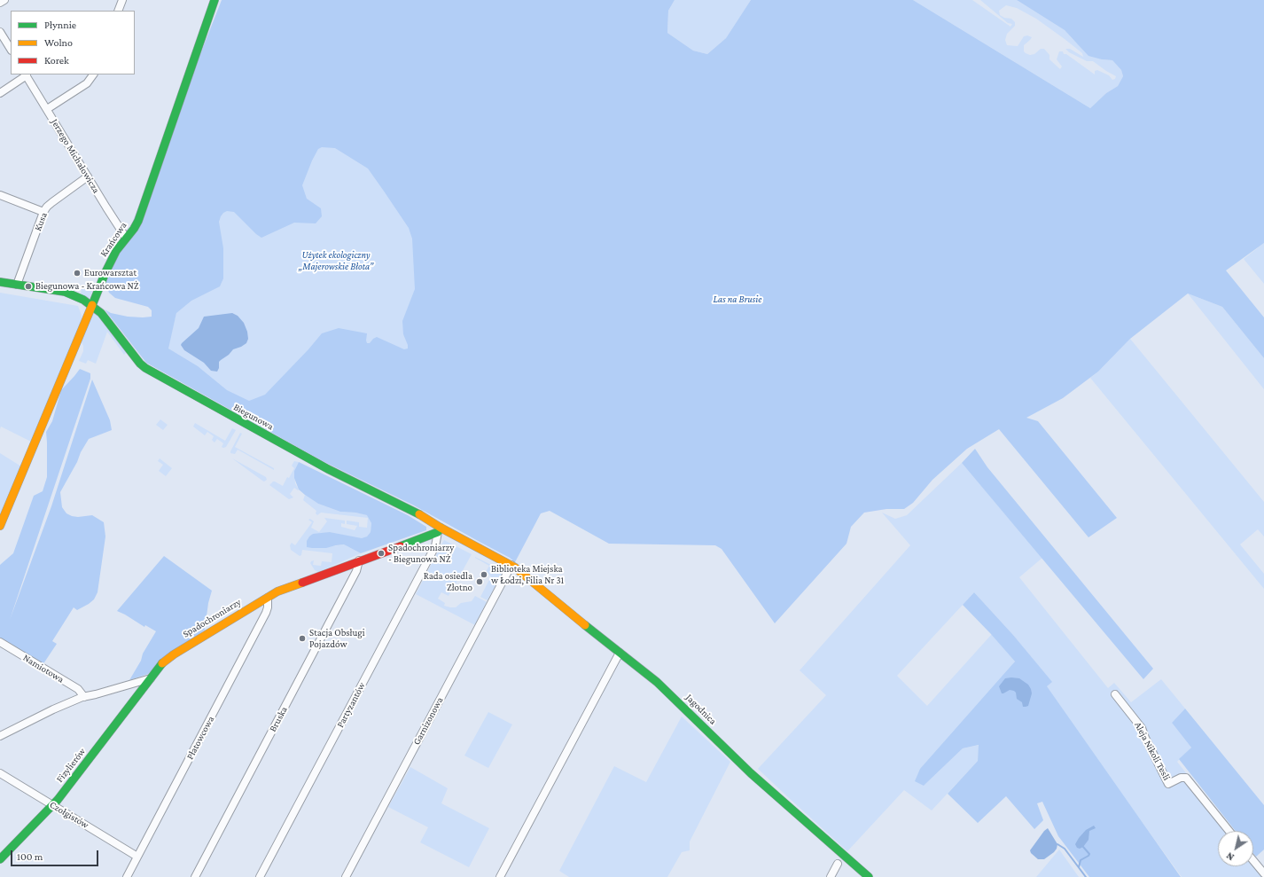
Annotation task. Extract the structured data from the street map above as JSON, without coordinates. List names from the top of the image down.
{
  "streets": {
    "street": [
      "Jerzego Michałowicza",
      "Kusa",
      "Krańcowa",
      "Biegunowa",
      "Spadochroniarzy",
      "Namiotowa",
      "Partyzantów",
      "Jagodnica",
      "Bruska",
      "Garnizonowa",
      "Płatowcowa",
      "Aleja Nikoli Tesli",
      "Fizylierów",
      "Czołgistów"
    ]
  },
  "crossings": [
    ["Jerzego Michałowicza", "Kusa"],
    ["Jerzego Michałowicza", "Krańcowa"],
    ["Kusa", "Biegunowa"],
    ["Krańcowa", "Biegunowa"],
    ["Biegunowa", "Spadochroniarzy"],
    ["Biegunowa", "Partyzantów"],
    ["Biegunowa", "Jagodnica"],
    ["Biegunowa", "Garnizonowa"],
    ["Spadochroniarzy", "Partyzantów"],
    ["Spadochroniarzy", "Bruska"],
    ["Spadochroniarzy", "Płatowcowa"],
    ["Spadochroniarzy", "Fizylierów"],
    ["Jagodnica", "Garnizonowa"],
    ["Płatowcowa", "Czołgistów"],
    ["Fizylierów", "Czołgistów"]
  ],
  "parks": ["Użytek ekologiczny „Majerowskie Błota”", "Las na Brusie"],
  "places": [
    "Eurowarsztat",
    "Biegunowa - Krańcowa NŻ",
    "Spadochroniarzy - Biegunowa NŻ",
    "Biblioteka Miejska w Łodzi, Filia Nr 31",
    "Rada osiedla Złotno",
    "Stacja Obsługi Pojazdów"
  ],
  "legend": ["Płynnie", "Wolno", "Korek"],
  "scale_bar": "100 m",
  "north": "bottom left"
}
